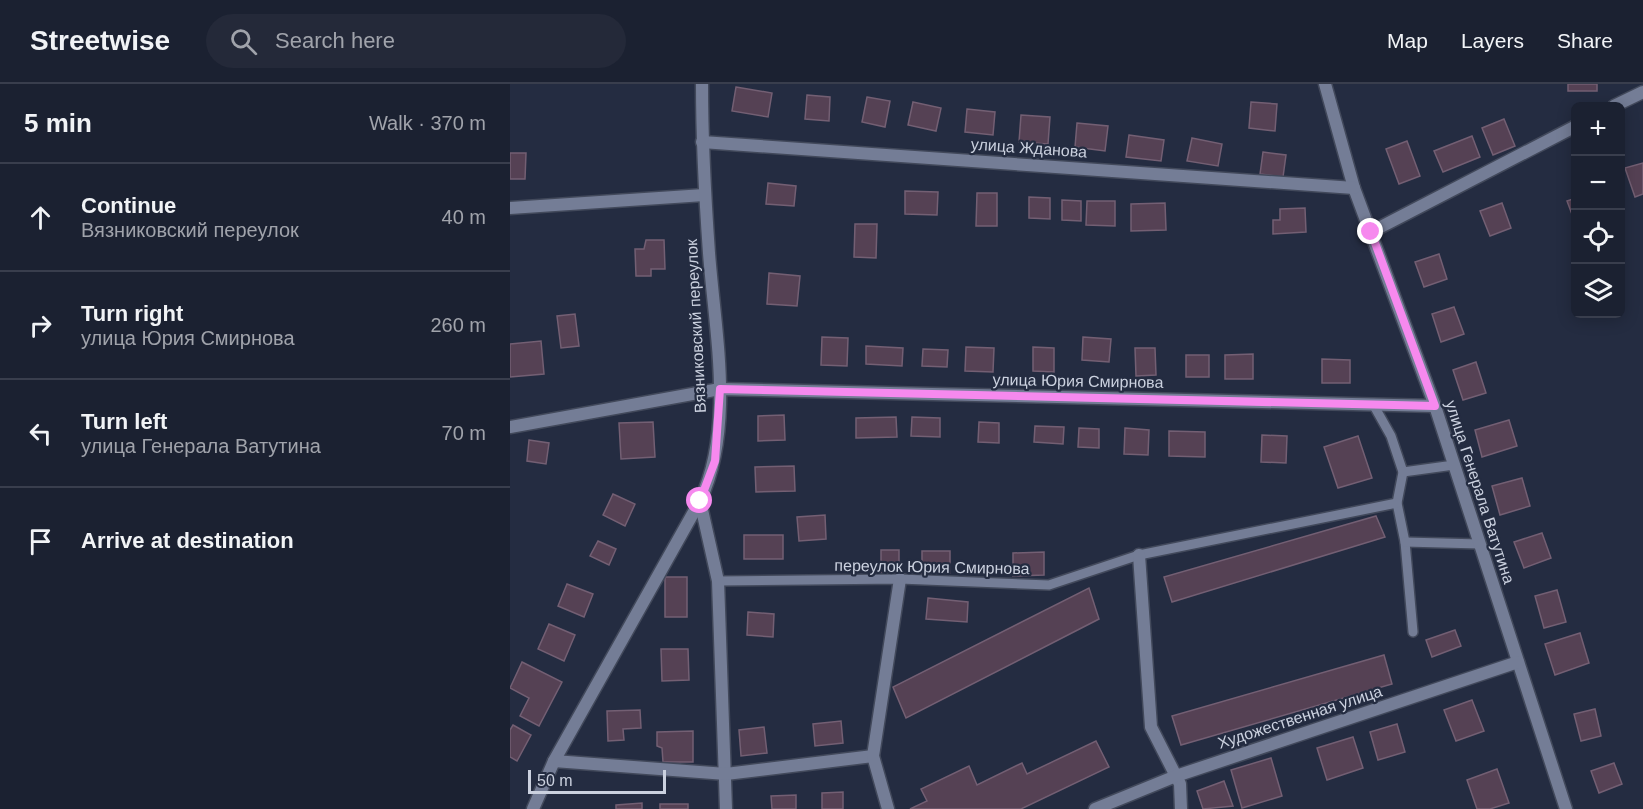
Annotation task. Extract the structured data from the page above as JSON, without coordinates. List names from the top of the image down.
{
  "streets": {
    "street": [
      "улица Жданова",
      "Вязниковский переулок",
      "улица Юрия Смирнова",
      "улица Генерала Ватутина",
      "Художественная улица"
    ],
    "lane": ["переулок Юрия Смирнова"]
  },
  "crossings": [
    ["улица Жданова", "Вязниковский переулок"],
    ["улица Жданова", "улица Генерала Ватутина"],
    ["Вязниковский переулок", "улица Юрия Смирнова"],
    ["улица Юрия Смирнова", "улица Генерала Ватутина"],
    ["улица Генерала Ватутина", "Художественная улица"]
  ],
  "scale_bar": "50 m",
  "page": {
    "header": "Streetwise",
    "search": "Search here",
    "nav": ["Map", "Layers", "Share"],
    "heading": ["5 min", "Walk · 370 m"],
    "map_buttons": ["+", "−"],
    "list": [
      ["Continue", "Вязниковский переулок", "40 m"],
      ["Turn right", "улица Юрия Смирнова", "260 m"],
      ["Turn left", "улица Генерала Ватутина", "70 m"],
      "Arrive at destination"
    ],
    "scale": "50 m"
  }
}
